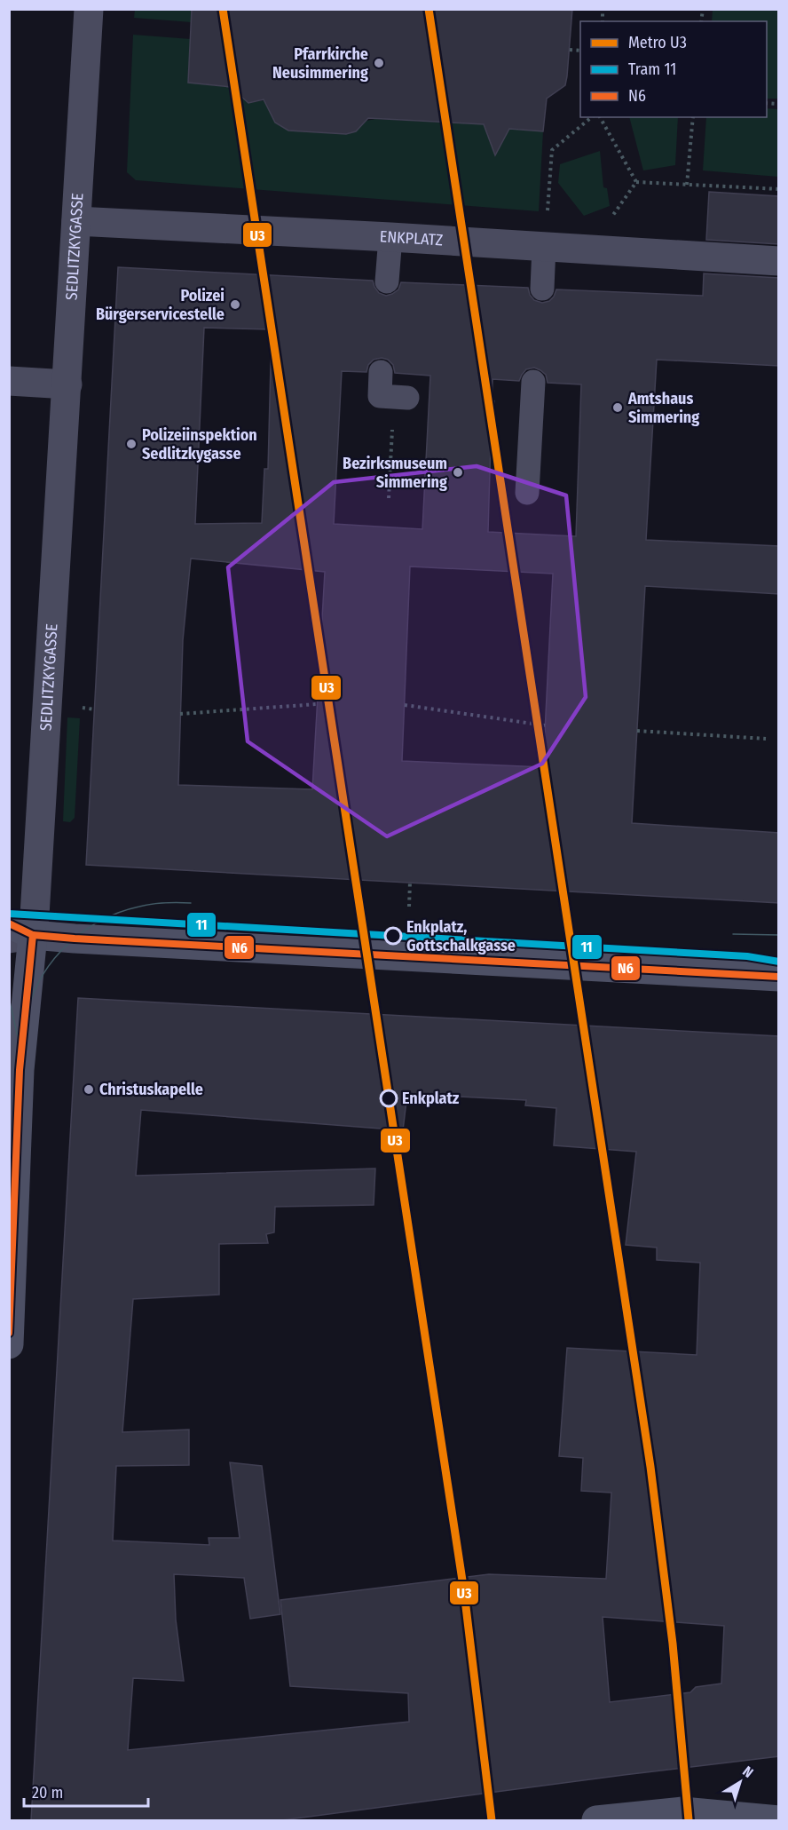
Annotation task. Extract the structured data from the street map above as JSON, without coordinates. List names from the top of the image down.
{
  "streets": {
    "main road": ["SEDLITZKYGASSE"],
    "street": ["ENKPLATZ"]
  },
  "crossings": [
    ["ENKPLATZ", "SEDLITZKYGASSE"]
  ],
  "places": [
    "Pfarrkirche Neusimmering",
    "Polizei Bürgerservicestelle",
    "Amtshaus Simmering",
    "Polizeiinspektion Sedlitzkygasse",
    "Bezirksmuseum Simmering",
    "Enkplatz, Gottschalkgasse",
    "Christuskapelle",
    "Enkplatz"
  ],
  "lines": ["metro line U3", "tram line 11", "transit line N6"],
  "legend": ["Metro U3", "Tram 11", "N6"],
  "scale_bar": "20 m",
  "north": "top right"
}
